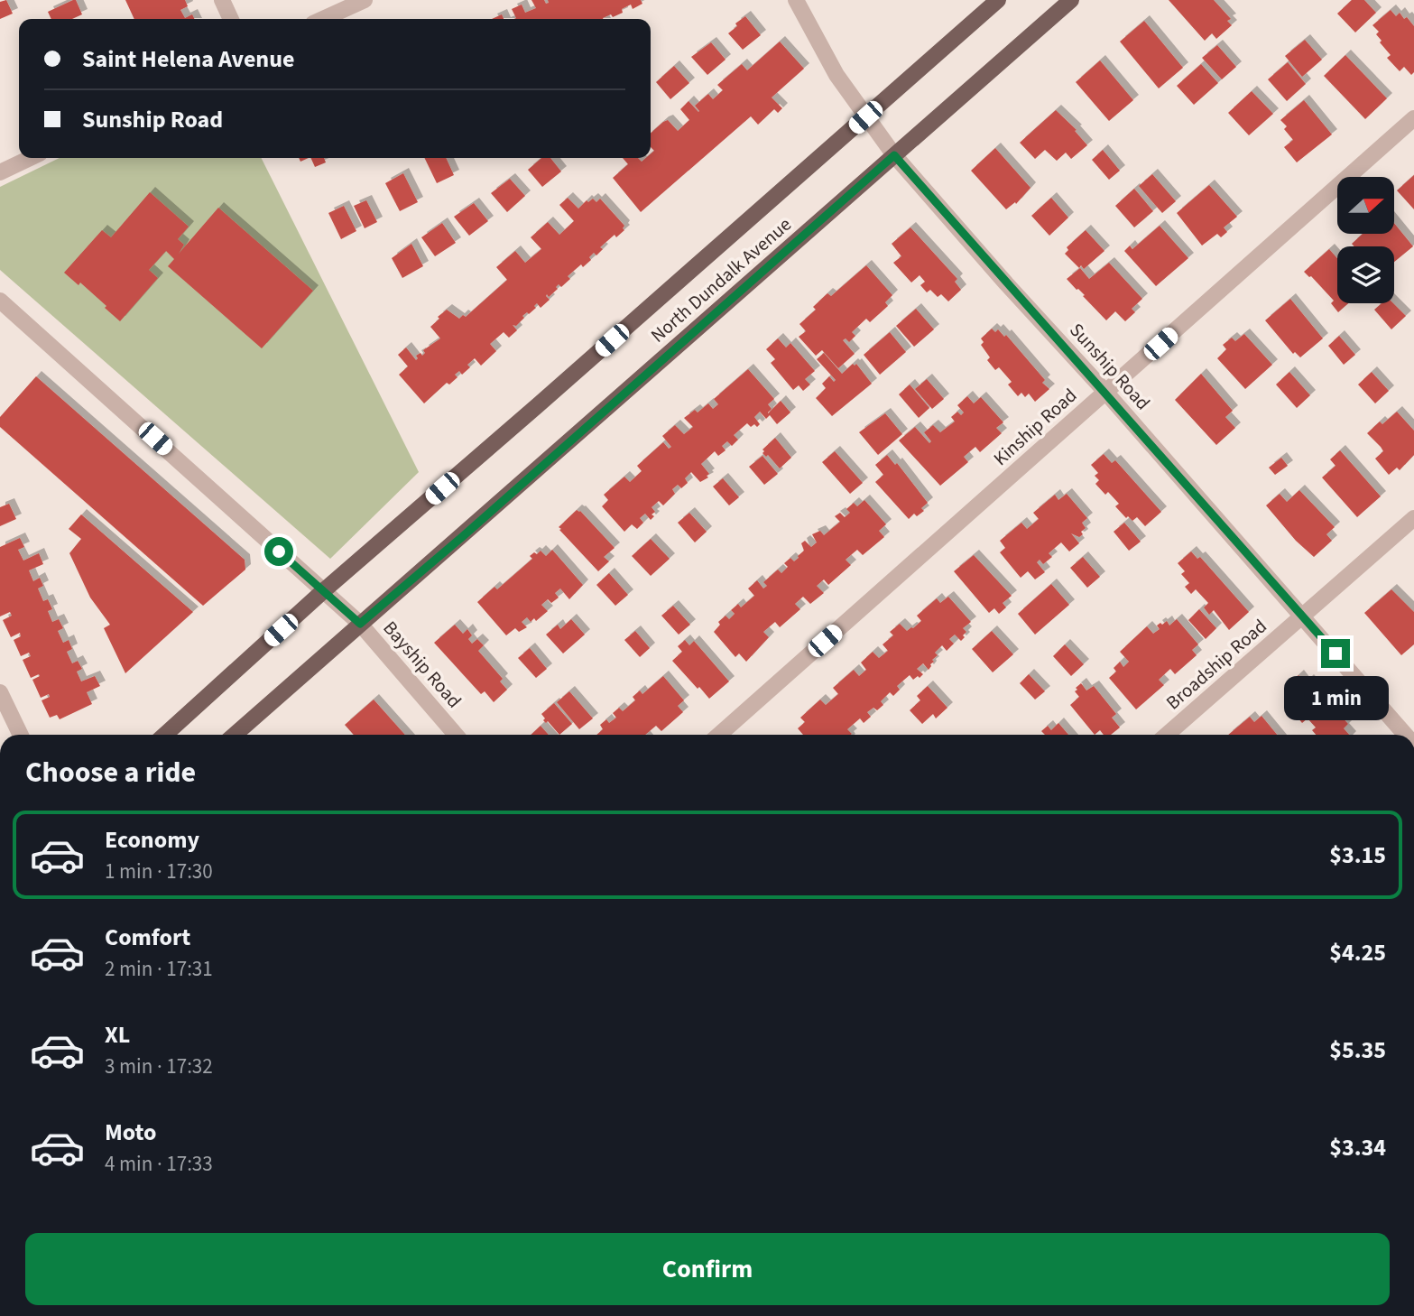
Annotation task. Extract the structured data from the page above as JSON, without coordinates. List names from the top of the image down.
{
  "streets": {
    "main road": ["North Dundalk Avenue"],
    "street": [
      "Sunship Road",
      "Kinship Road",
      "Bayship Road",
      "Broadship Road"
    ]
  },
  "crossings": [
    ["North Dundalk Avenue", "Sunship Road"],
    ["North Dundalk Avenue", "Bayship Road"],
    ["Sunship Road", "Kinship Road"],
    ["Sunship Road", "Broadship Road"]
  ],
  "north": "right",
  "page": {
    "banner": ["Saint Helena Avenue", "Sunship Road"],
    "bubble": "1 min",
    "heading": "Choose a ride",
    "list": [
      {
        "name": "Economy",
        "note": "1 min · 17:30",
        "value": "$3.15"
      },
      {
        "name": "Comfort",
        "note": "2 min · 17:31",
        "value": "$4.25"
      },
      {
        "name": "XL",
        "note": "3 min · 17:32",
        "value": "$5.35"
      },
      {
        "name": "Moto",
        "note": "4 min · 17:33",
        "value": "$3.34"
      }
    ],
    "buttons": "Confirm"
  }
}
